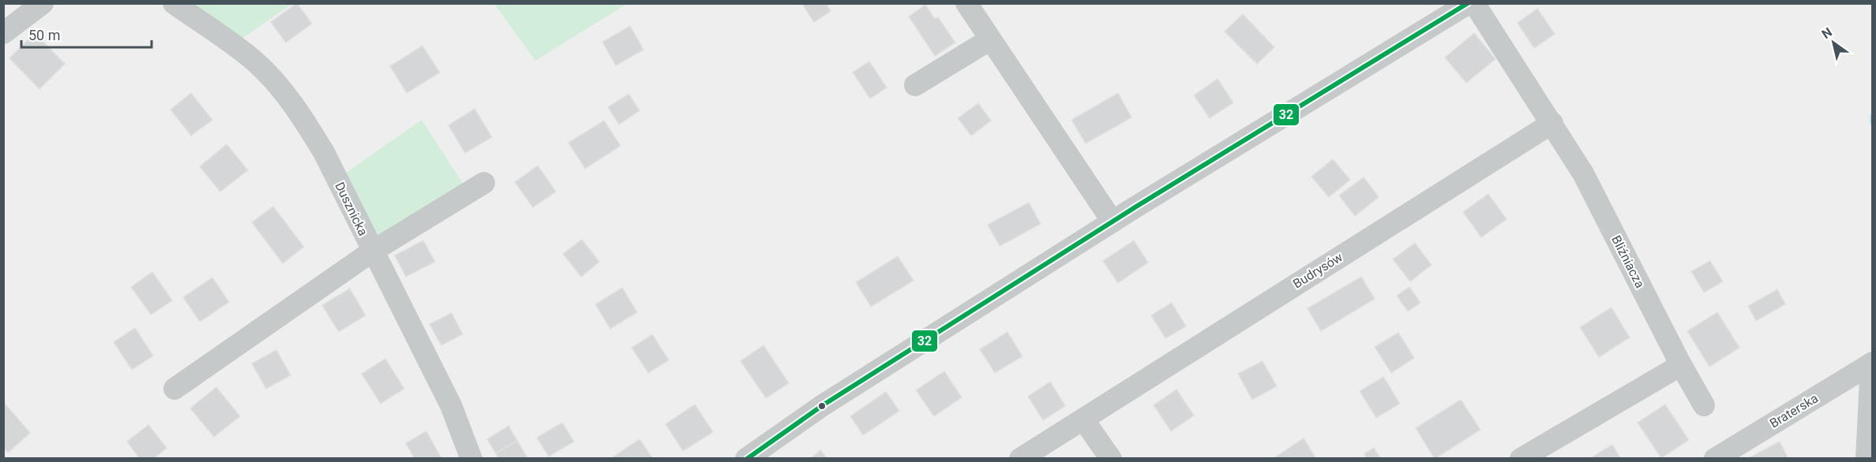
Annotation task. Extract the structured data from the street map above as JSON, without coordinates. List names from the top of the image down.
{
  "streets": {
    "street": [
      "Dusznicka",
      "Bliźniacza",
      "Budrysów",
      "Braterska"
    ]
  },
  "crossings": [
    ["Bliźniacza", "Budrysów"]
  ],
  "lines": ["transit line 32"],
  "scale_bar": "50 m",
  "north": "top left"
}
